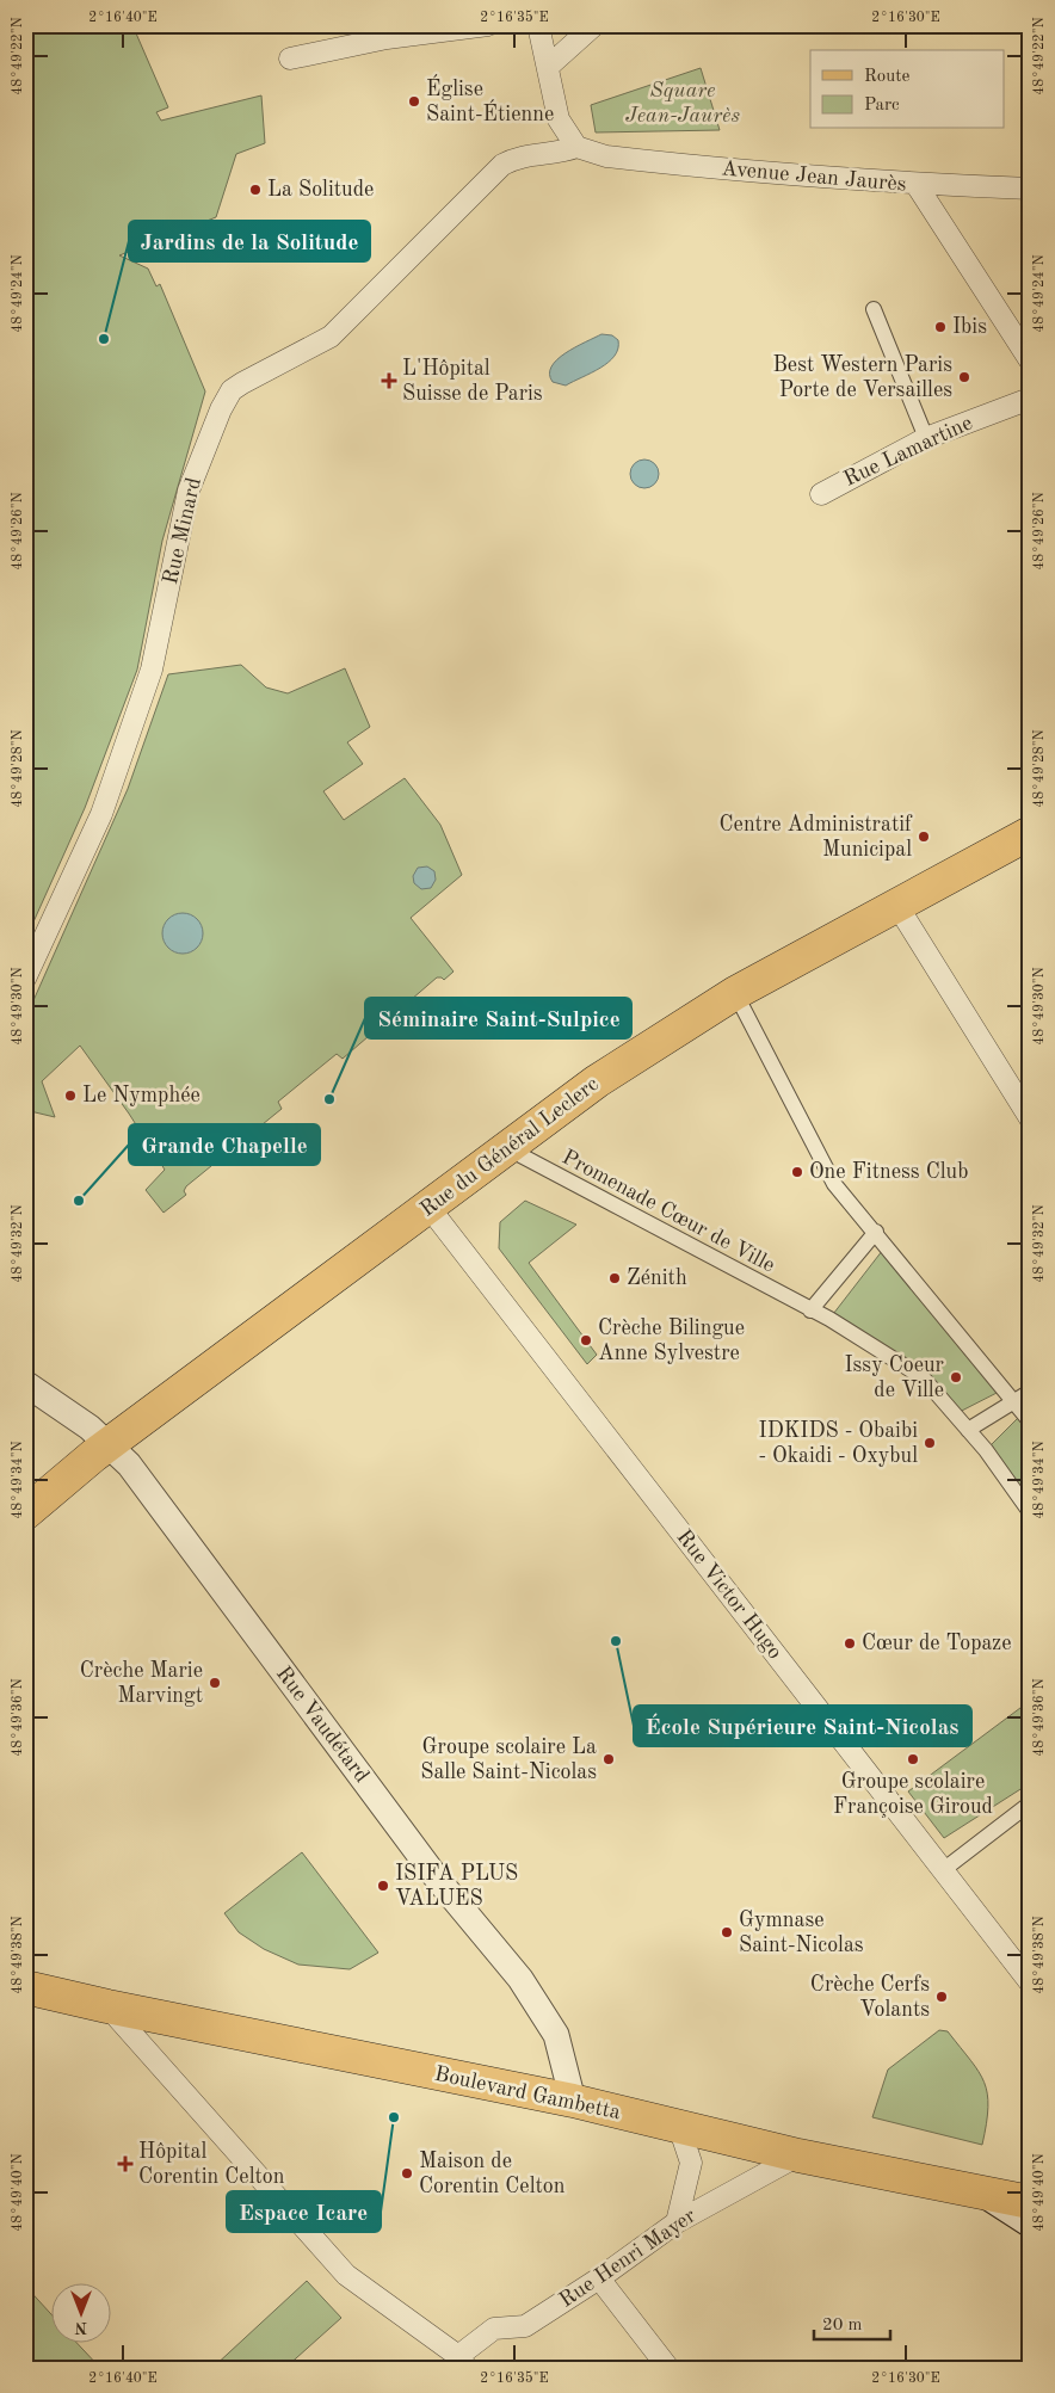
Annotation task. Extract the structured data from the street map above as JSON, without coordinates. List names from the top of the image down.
{
  "streets": {
    "main road": ["Rue du Général Leclerc", "Boulevard Gambetta"],
    "street": [
      "Avenue Jean Jaurès",
      "Rue Lamartine",
      "Rue Minard",
      "Promenade Cœur de Ville",
      "Rue Victor Hugo",
      "Rue Vaudétard",
      "Rue Henri Mayer"
    ]
  },
  "crossings": [
    ["Avenue Jean Jaurès", "Rue Minard"],
    ["Rue du Général Leclerc", "Promenade Cœur de Ville"],
    ["Rue du Général Leclerc", "Rue Victor Hugo"],
    ["Rue du Général Leclerc", "Rue Vaudétard"],
    ["Rue Vaudétard", "Boulevard Gambetta"],
    ["Boulevard Gambetta", "Rue Henri Mayer"]
  ],
  "parks": ["Square Jean-Jaurès"],
  "places": {
    "other": [
      "Église Saint-Étienne",
      "La Solitude",
      "Ibis",
      "Jardins de la Solitude",
      "Best Western Paris Porte de Versailles",
      "Centre Administratif Municipal",
      "Le Nymphée",
      "Séminaire Saint-Sulpice",
      "One Fitness Club",
      "Grande Chapelle",
      "Zénith",
      "Crèche Bilingue Anne Sylvestre",
      "Issy Coeur de Ville",
      "IDKIDS - Obaibi - Okaidi - Oxybul",
      "École Supérieure Saint-Nicolas",
      "Cœur de Topaze",
      "Crèche Marie Marvingt",
      "Groupe scolaire La Salle Saint-Nicolas",
      "Groupe scolaire Françoise Giroud",
      "ISIFA PLUS VALUES",
      "Gymnase Saint-Nicolas",
      "Crèche Cerfs Volants",
      "Espace Icare",
      "Maison de Corentin Celton"
    ],
    "health": ["L'Hôpital Suisse de Paris", "Hôpital Corentin Celton"]
  },
  "legend": ["Route", "Parc"],
  "scale_bar": "20 m",
  "north": "bottom",
  "coordinates": [
    "2°16'40\"E",
    "2°16'35\"E",
    "2°16'30\"E",
    "48°49'22\"N",
    "48°49'24\"N",
    "48°49'26\"N",
    "48°49'28\"N",
    "48°49'30\"N",
    "48°49'32\"N",
    "48°49'34\"N",
    "48°49'36\"N",
    "48°49'38\"N",
    "48°49'40\"N"
  ]
}
